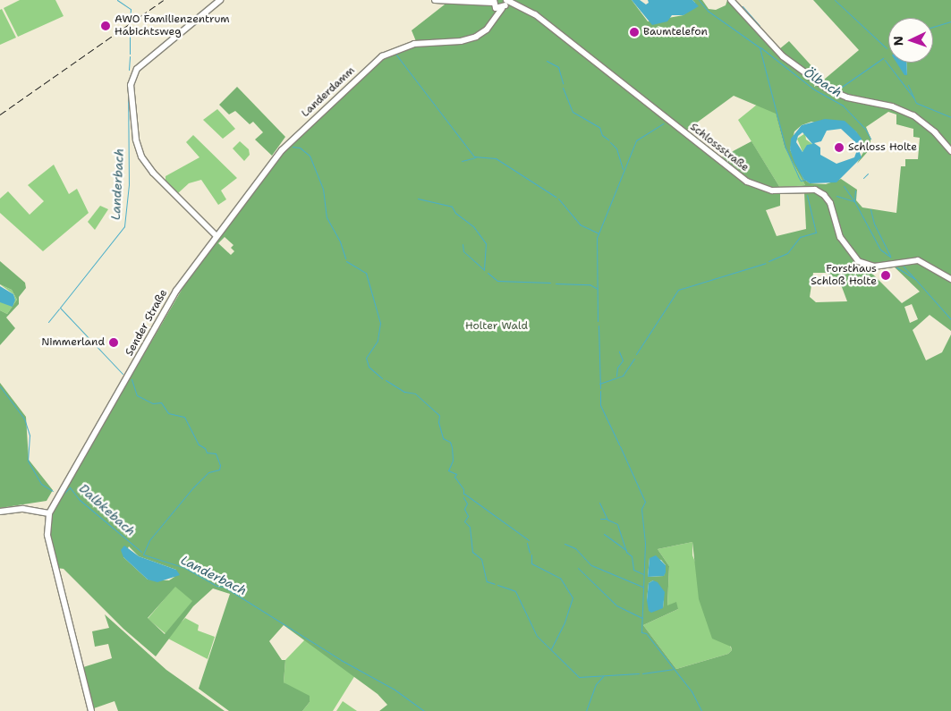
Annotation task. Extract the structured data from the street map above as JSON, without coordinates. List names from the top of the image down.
{
  "streets": {
    "main road": ["Landerdamm", "Schlossstraße", "Sender Straße"]
  },
  "crossings": [
    ["Landerdamm", "Schlossstraße"],
    ["Landerdamm", "Sender Straße"]
  ],
  "water": ["Ölbach", "Landerbach", "Dalbkebach"],
  "parks": ["Holter Wald"],
  "places": [
    "AWO Familienzentrum Habichtsweg",
    "Baumtelefon",
    "Schloss Holte",
    "Forsthaus Schloß Holte",
    "Nimmerland"
  ],
  "north": "left"
}
